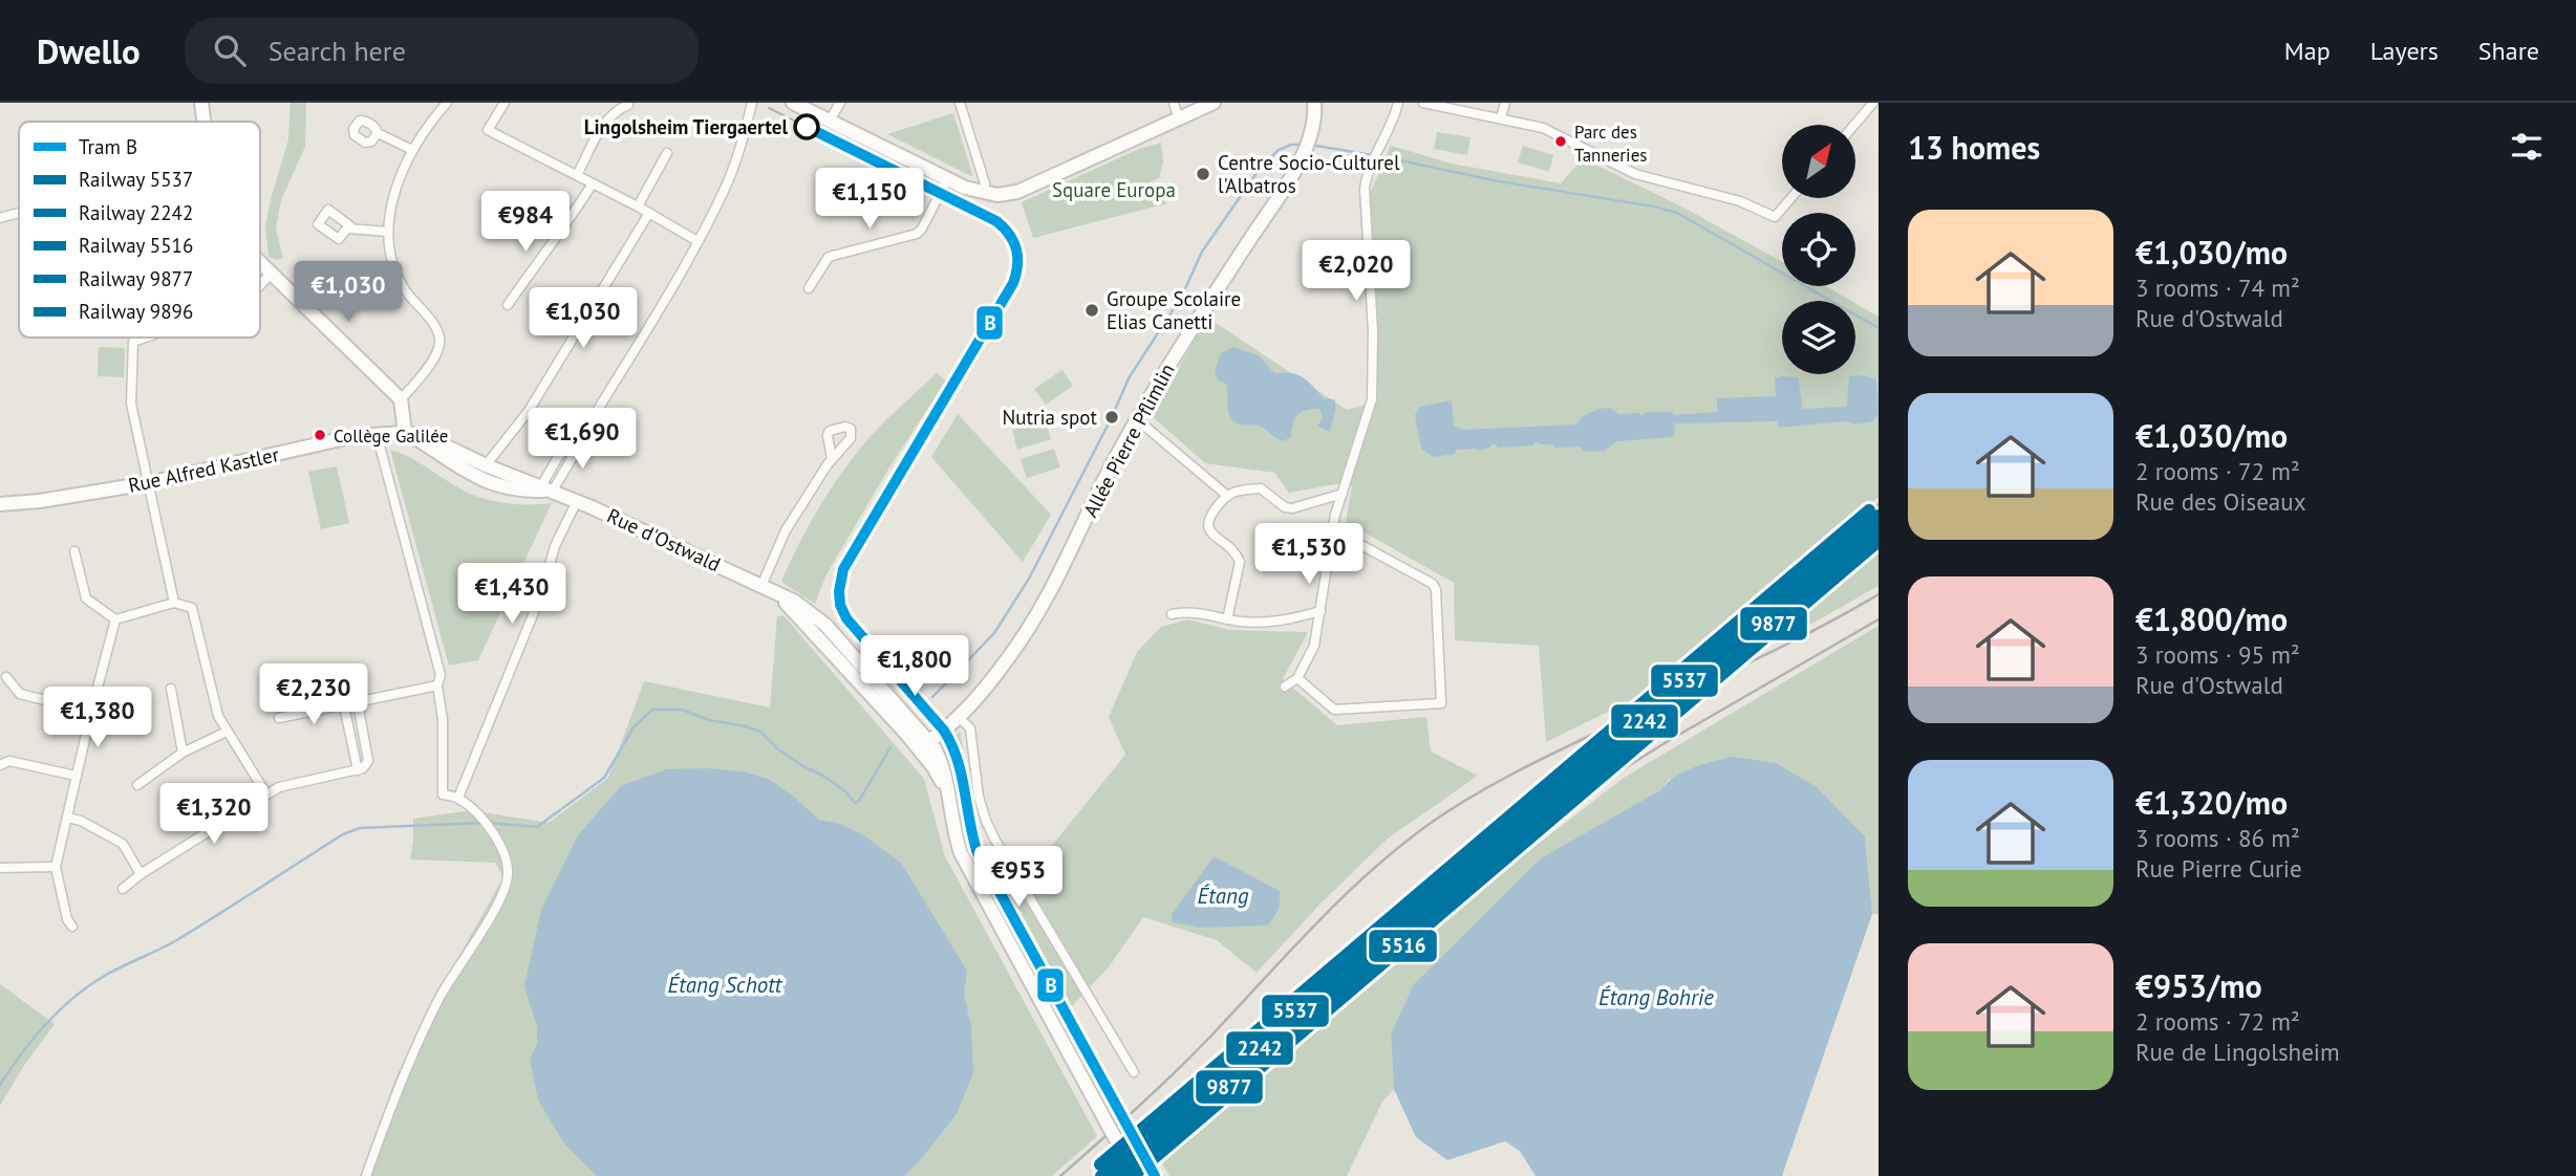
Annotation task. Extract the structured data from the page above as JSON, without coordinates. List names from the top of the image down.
{
  "streets": {
    "main road": ["Allée Pierre Pflimlin", "Rue Alfred Kastler", "Rue d'Ostwald"]
  },
  "crossings": [
    ["Allée Pierre Pflimlin", "Rue d'Ostwald"],
    ["Rue Alfred Kastler", "Rue d'Ostwald"]
  ],
  "water": ["Étang", "Étang Schott", "Étang Bohrie"],
  "parks": ["Square Europa"],
  "places": [
    "Lingolsheim Tiergaertel",
    "Parc des Tanneries",
    "Centre Socio-Culturel l'Albatros",
    "Groupe Scolaire Elias Canetti",
    "Nutria spot",
    "Collège Galilée"
  ],
  "lines": [
    "tram line B",
    "rail line 9896",
    "rail line 5537",
    "rail line 2242",
    "rail line 9877",
    "rail line 5516"
  ],
  "legend": [
    "Tram B",
    "Railway 5537",
    "Railway 2242",
    "Railway 5516",
    "Railway 9877",
    "Railway 9896"
  ],
  "north": "top right",
  "page": {
    "header": "Dwello",
    "search": "Search here",
    "nav": ["Map", "Layers", "Share"],
    "heading": "13 homes",
    "price": [
      "€1,150",
      "€984",
      "€2,020",
      "€1,030",
      "€1,030",
      "€1,690",
      "€1,530",
      "€1,430",
      "€1,800",
      "€2,230",
      "€1,380",
      "€1,320",
      "€953"
    ],
    "list": [
      {
        "name": "€1,030/mo",
        "note": "3 rooms · 74 m² · Rue d'Ostwald"
      },
      {
        "name": "€1,030/mo",
        "note": "2 rooms · 72 m² · Rue des Oiseaux"
      },
      {
        "name": "€1,800/mo",
        "note": "3 rooms · 95 m² · Rue d'Ostwald"
      },
      {
        "name": "€1,320/mo",
        "note": "3 rooms · 86 m² · Rue Pierre Curie"
      },
      {
        "name": "€953/mo",
        "note": "2 rooms · 72 m² · Rue de Lingolsheim"
      }
    ]
  }
}
